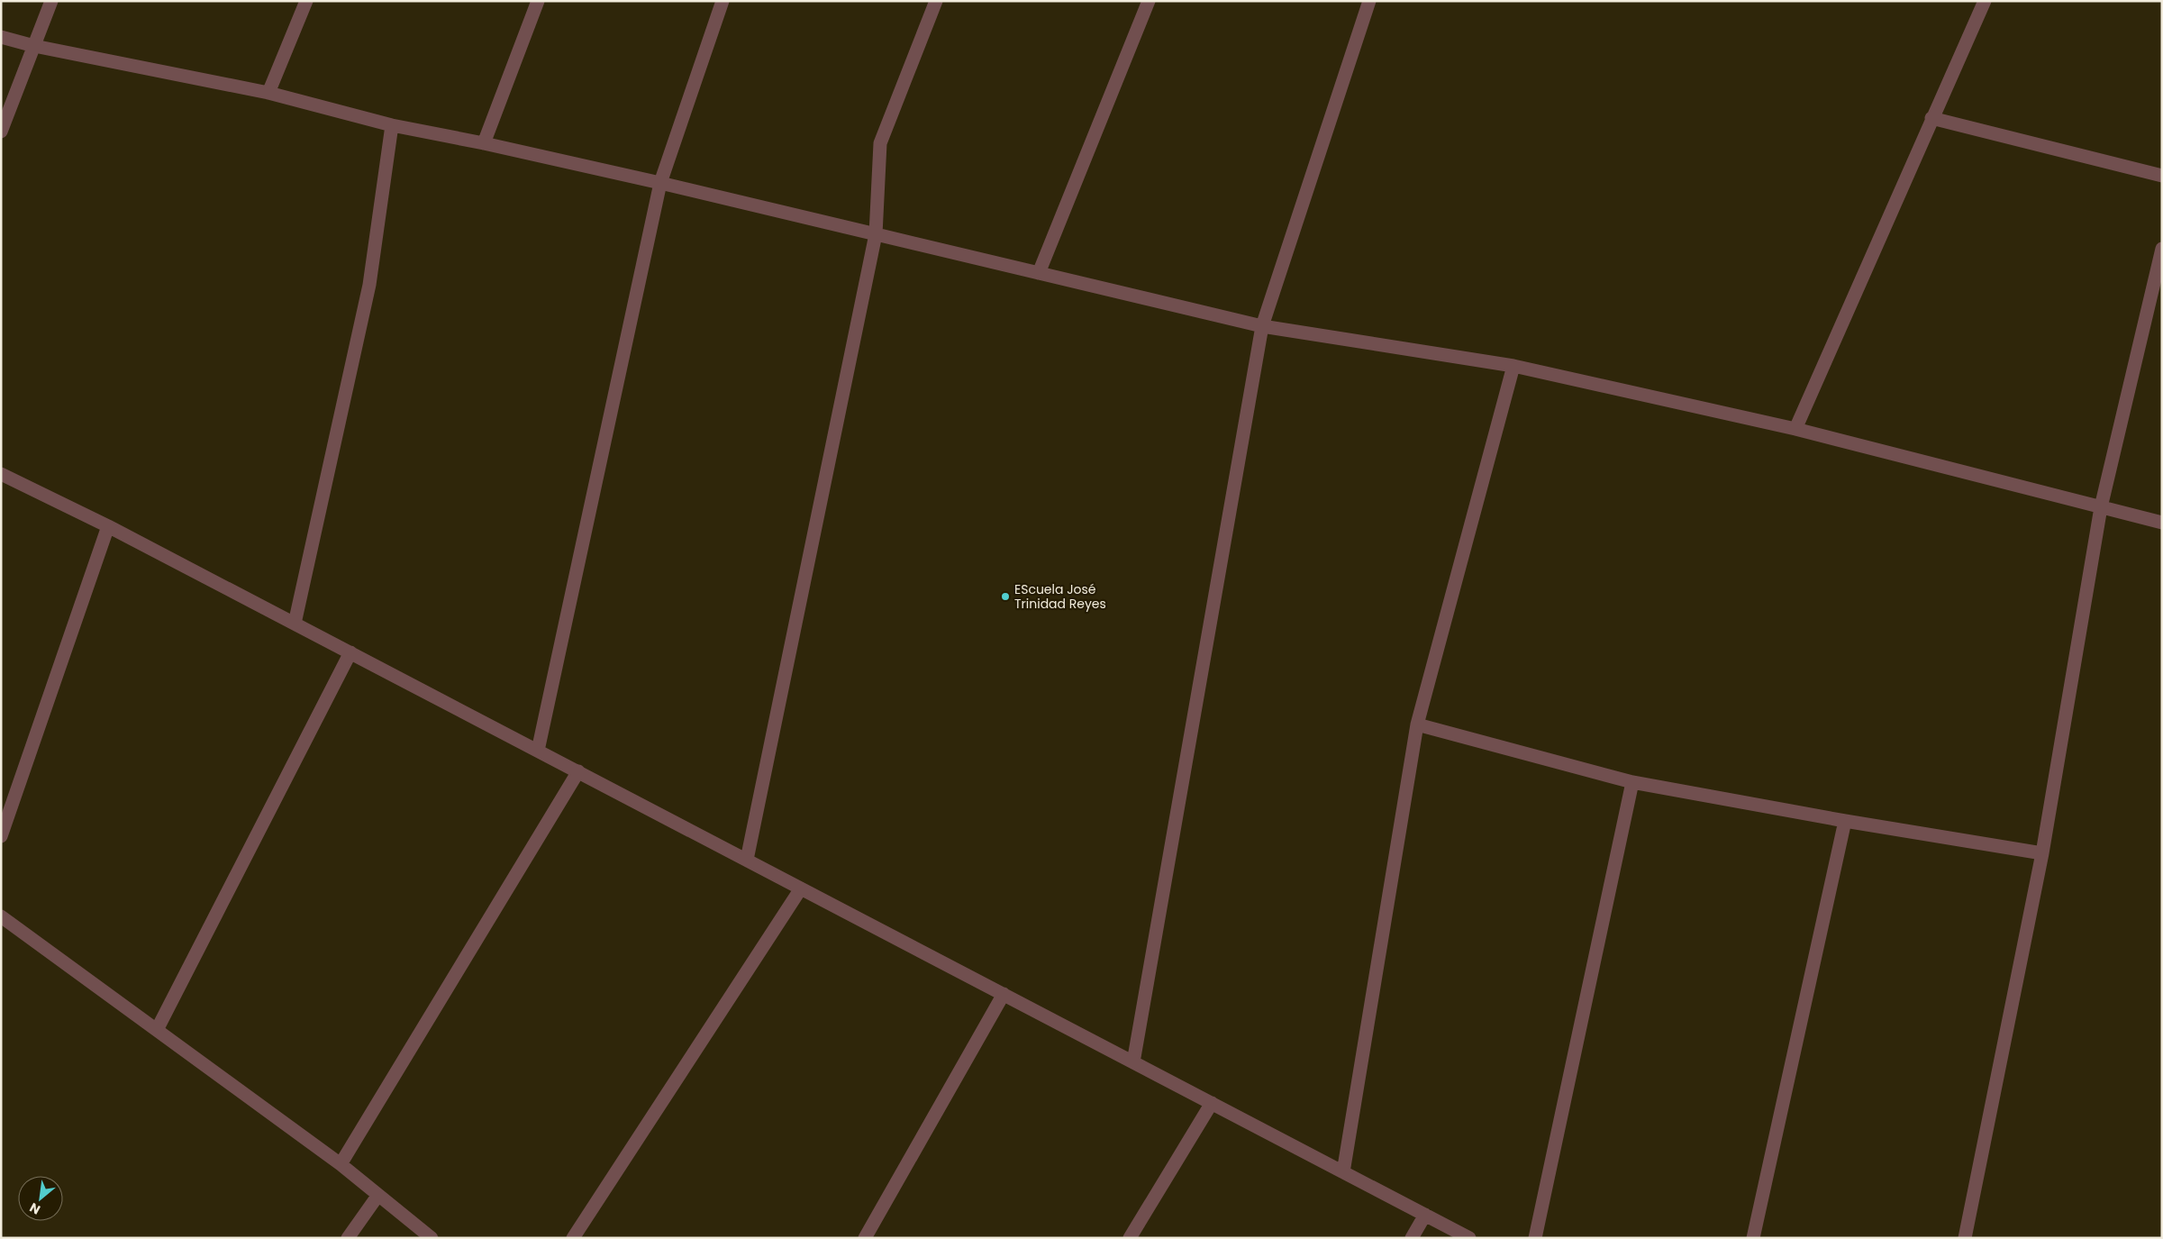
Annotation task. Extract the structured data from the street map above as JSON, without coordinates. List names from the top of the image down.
{
  "places": ["EScuela José Trinidad Reyes"],
  "north": "bottom left"
}
